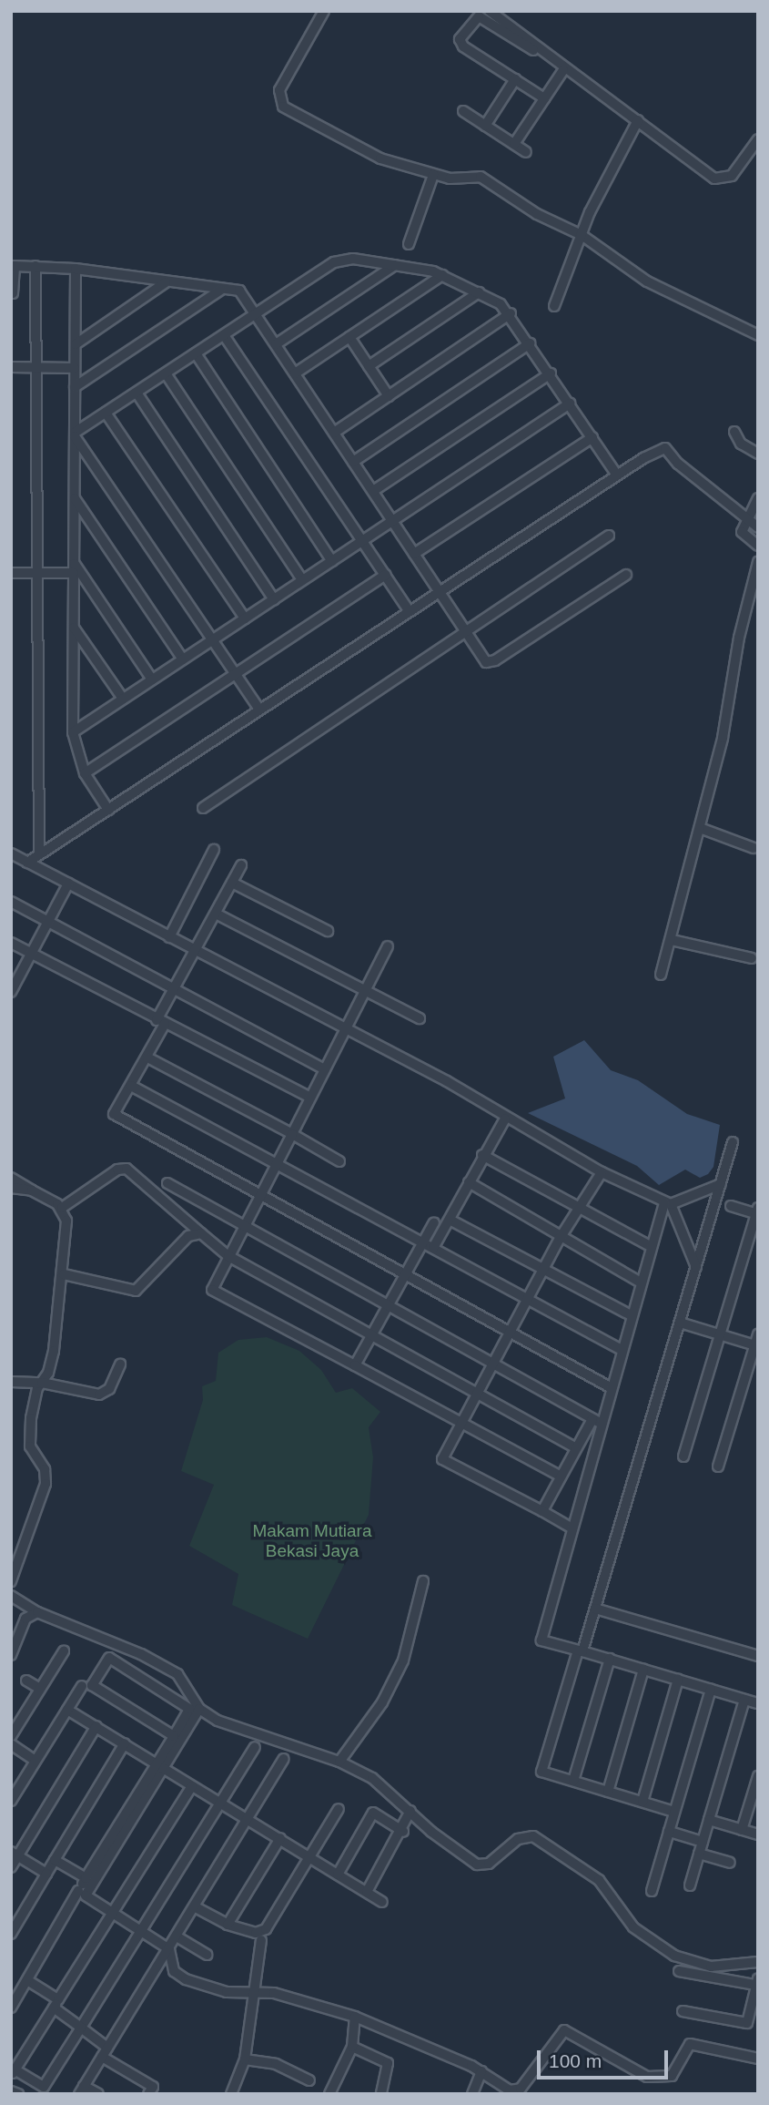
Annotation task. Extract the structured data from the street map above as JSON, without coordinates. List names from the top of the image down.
{
  "parks": ["Makam Mutiara Bekasi Jaya"],
  "scale_bar": "100 m"
}
